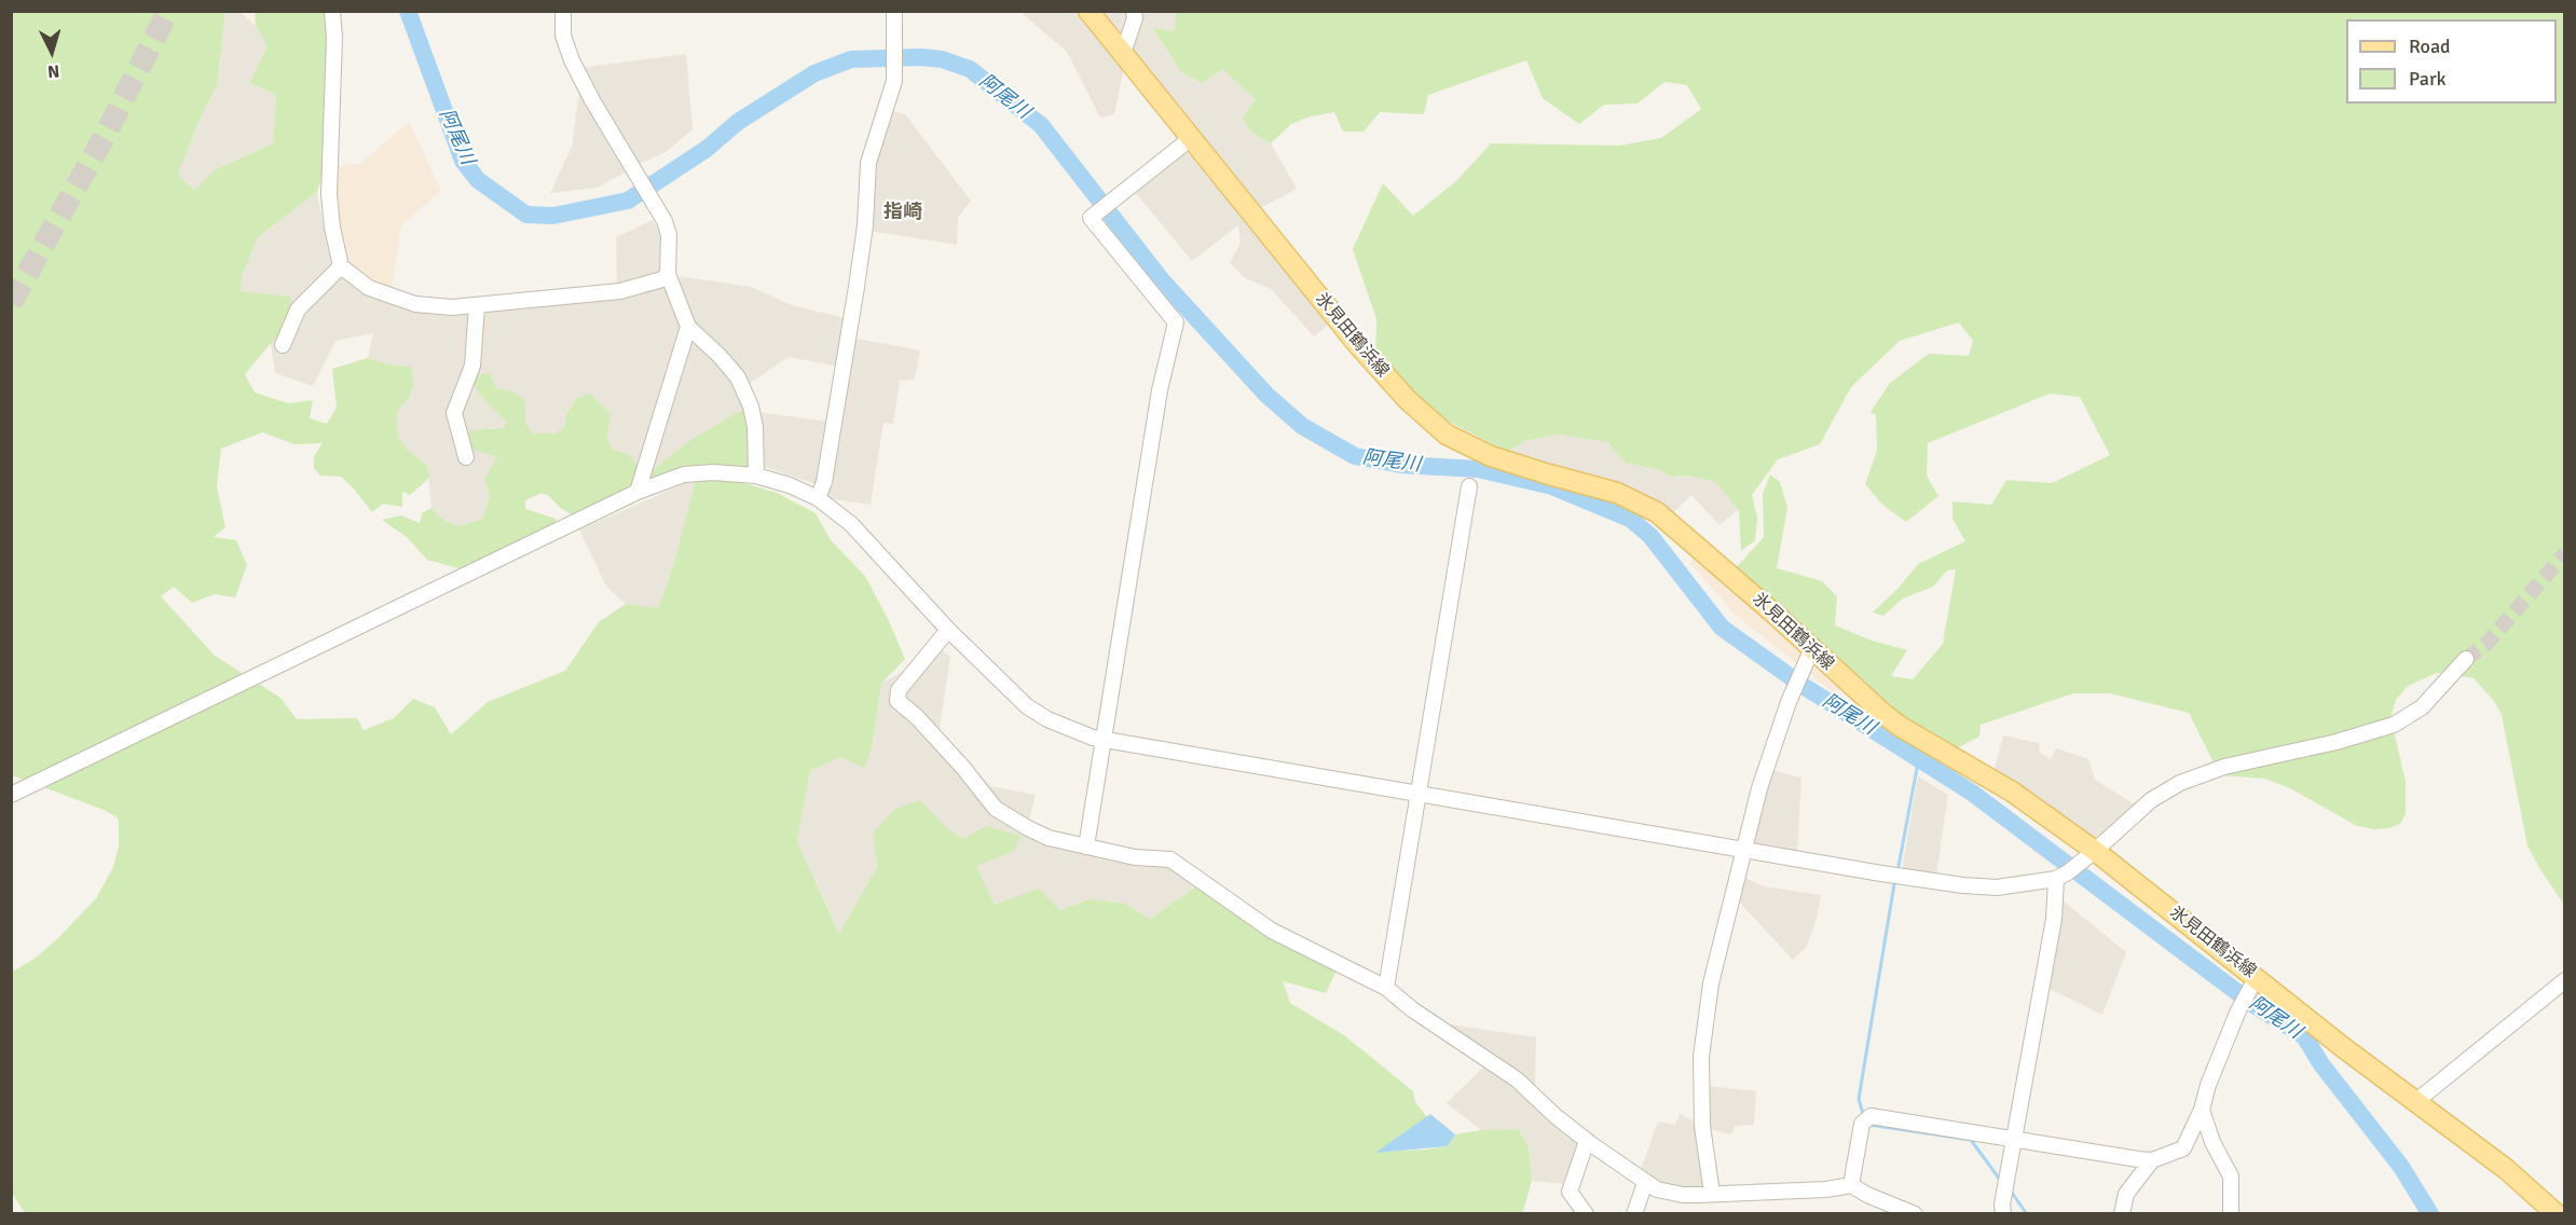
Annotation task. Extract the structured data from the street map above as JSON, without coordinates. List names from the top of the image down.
{
  "streets": {
    "main road": ["氷見田鶴浜線"]
  },
  "districts": ["指崎"],
  "water": ["阿尾川"],
  "legend": ["Road", "Park"],
  "north": "bottom"
}
